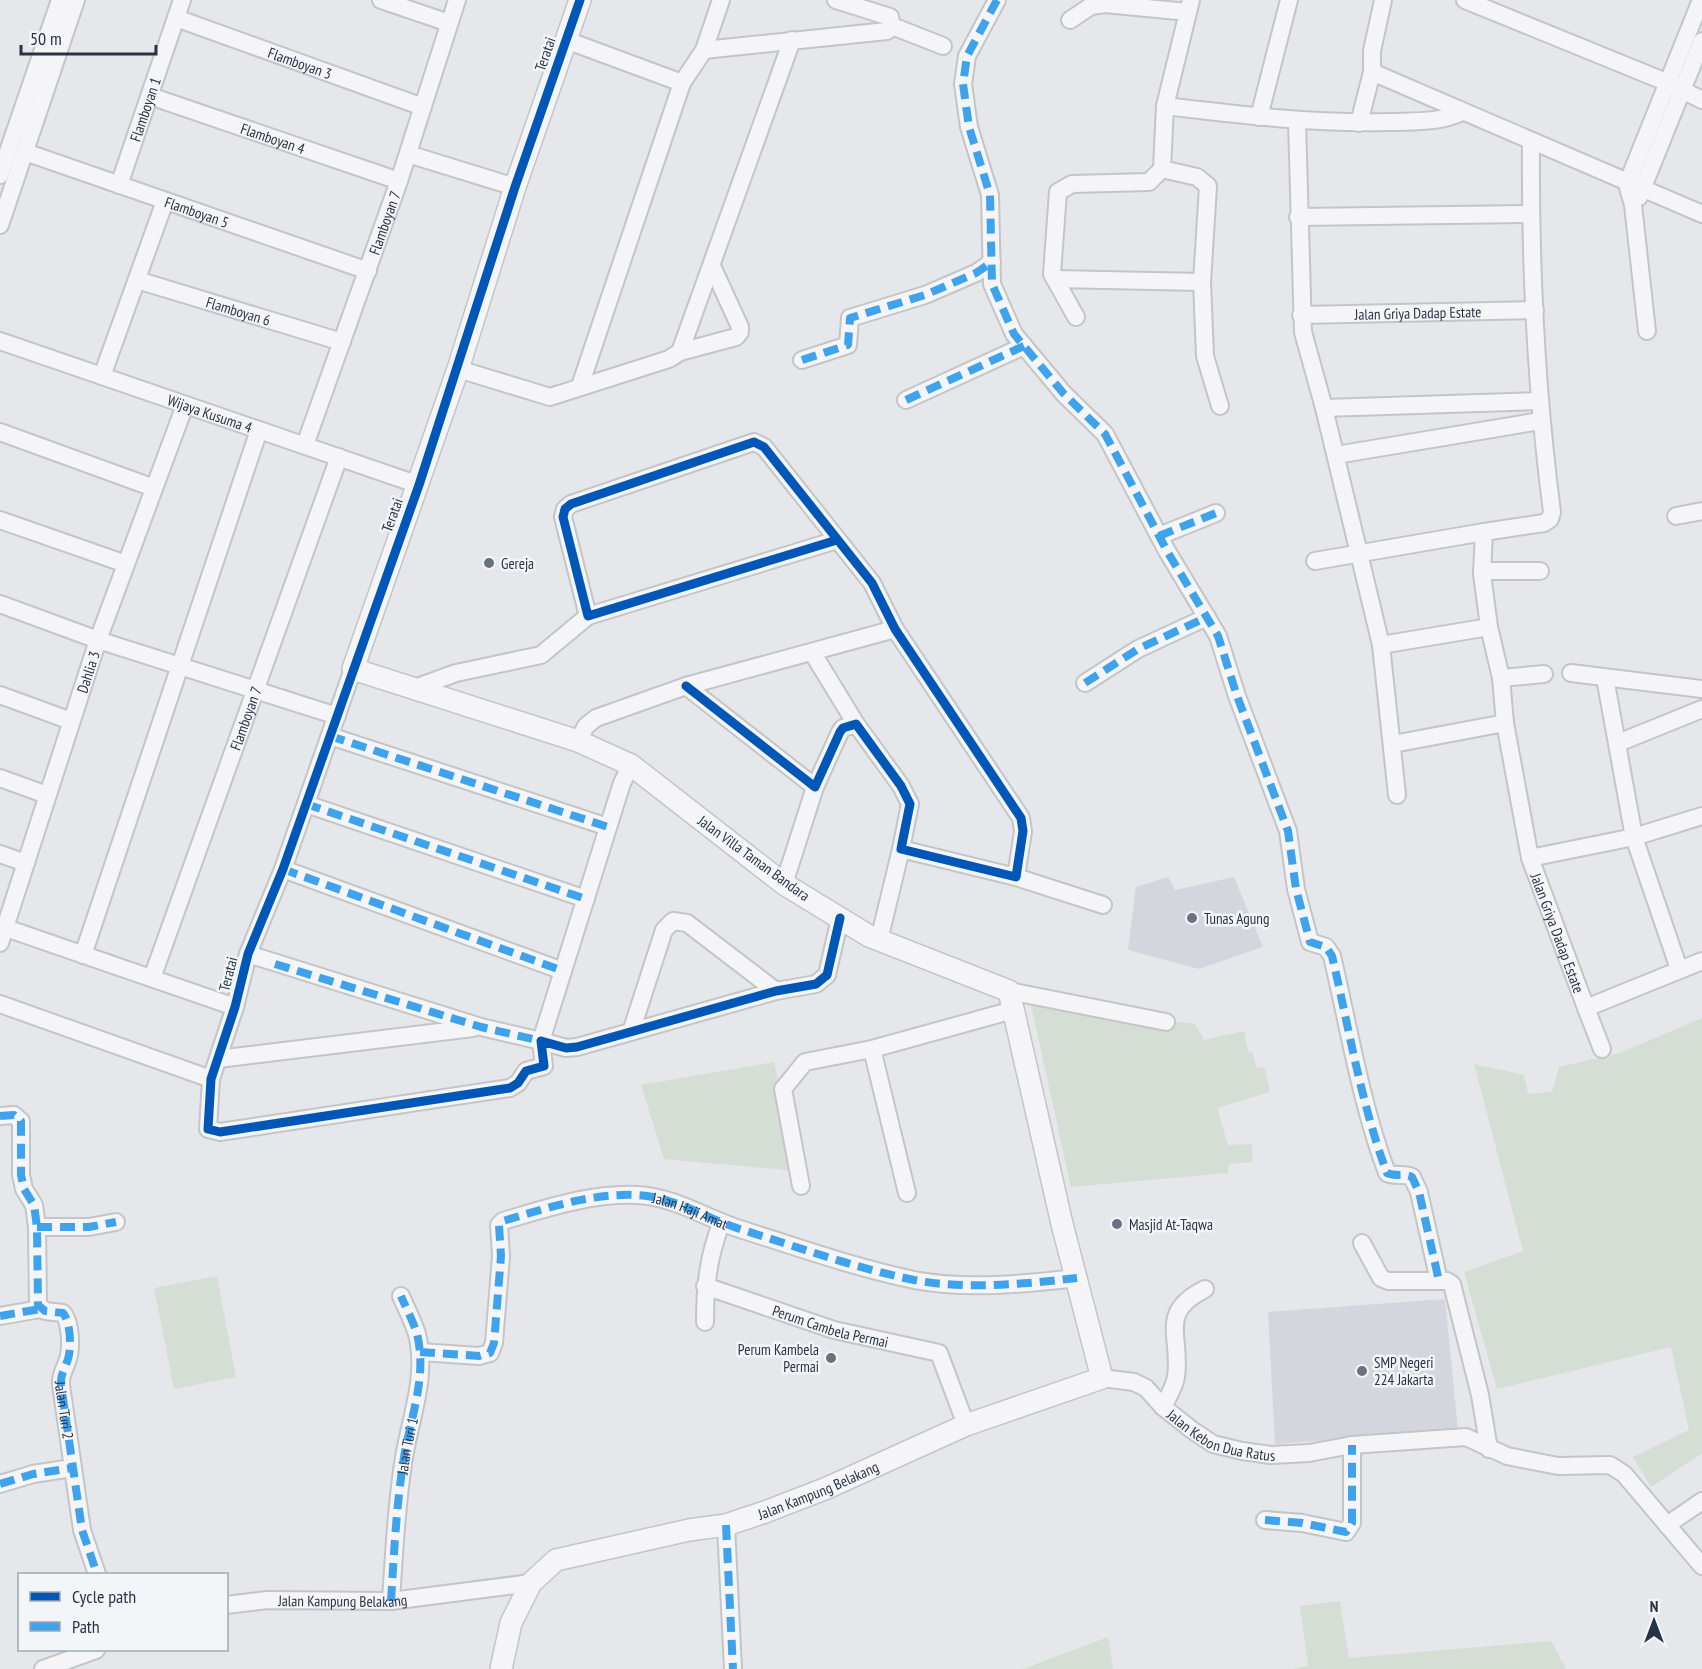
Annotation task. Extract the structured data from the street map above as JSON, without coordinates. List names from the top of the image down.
{
  "streets": {
    "street": [
      "Teratai",
      "Flamboyan 3",
      "Flamboyan 1",
      "Flamboyan 4",
      "Flamboyan 5",
      "Flamboyan 7",
      "Flamboyan 6",
      "Jalan Griya Dadap Estate",
      "Wijaya Kusuma 4",
      "Dahlia 3",
      "Jalan Villa Taman Bandara",
      "Jalan Haji Amat",
      "Perum Cambela Permai",
      "Jalan Turi 2",
      "Jalan Kebon Dua Ratus",
      "Jalan Turi 1",
      "Jalan Kampung Belakang"
    ]
  },
  "crossings": [
    ["Teratai", "Wijaya Kusuma 4"],
    ["Teratai", "Jalan Villa Taman Bandara"],
    ["Flamboyan 3", "Flamboyan 1"],
    ["Flamboyan 3", "Flamboyan 7"],
    ["Flamboyan 1", "Flamboyan 4"],
    ["Flamboyan 1", "Flamboyan 5"],
    ["Flamboyan 4", "Flamboyan 7"],
    ["Flamboyan 5", "Flamboyan 7"],
    ["Flamboyan 7", "Flamboyan 6"],
    ["Flamboyan 7", "Wijaya Kusuma 4"],
    ["Wijaya Kusuma 4", "Dahlia 3"],
    ["Jalan Haji Amat", "Jalan Turi 1"],
    ["Perum Cambela Permai", "Jalan Kampung Belakang"],
    ["Jalan Kebon Dua Ratus", "Jalan Kampung Belakang"],
    ["Jalan Turi 1", "Jalan Kampung Belakang"]
  ],
  "places": [
    "Gereja",
    "Tunas Agung",
    "Masjid At-Taqwa",
    "Perum Kambela Permai",
    "SMP Negeri 224 Jakarta"
  ],
  "legend": ["Cycle path", "Path"],
  "scale_bar": "50 m",
  "north": "top"
}
